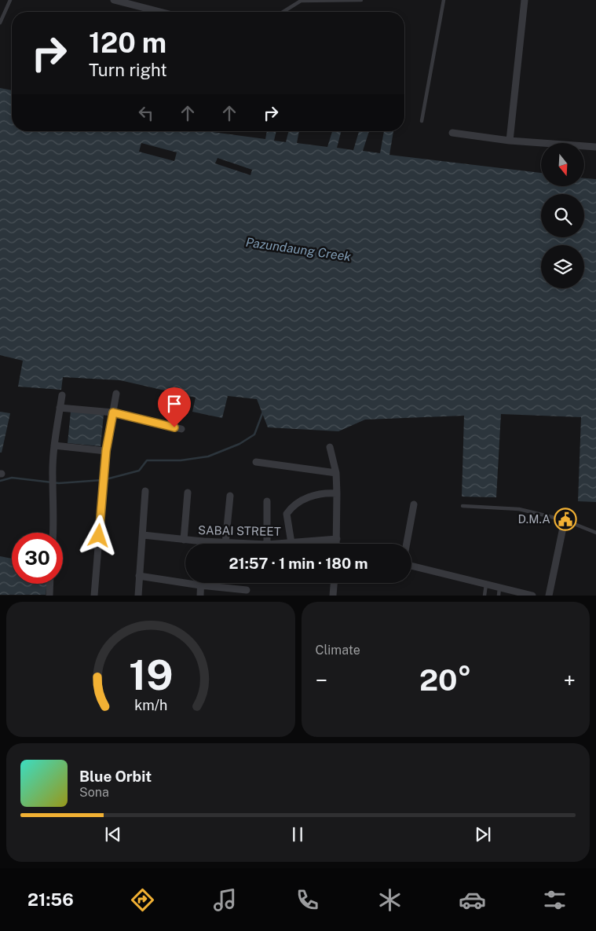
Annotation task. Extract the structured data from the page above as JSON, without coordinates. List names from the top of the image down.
{
  "streets": {
    "street": ["SABAI STREET"]
  },
  "water": ["Pazundaung Creek"],
  "places": {
    "public building": ["D.M.A"]
  },
  "north": "bottom",
  "page": {
    "turn": ["120 m", "Turn right"],
    "limit": "30",
    "trip": "21:57 · 1 min · 180 m",
    "tile": "Climate",
    "heat": ["−", "20°", "+"],
    "song": ["Blue Orbit", "Sona"],
    "tabs": "21:56",
    "gauge": ["19", "km/h"]
  }
}
